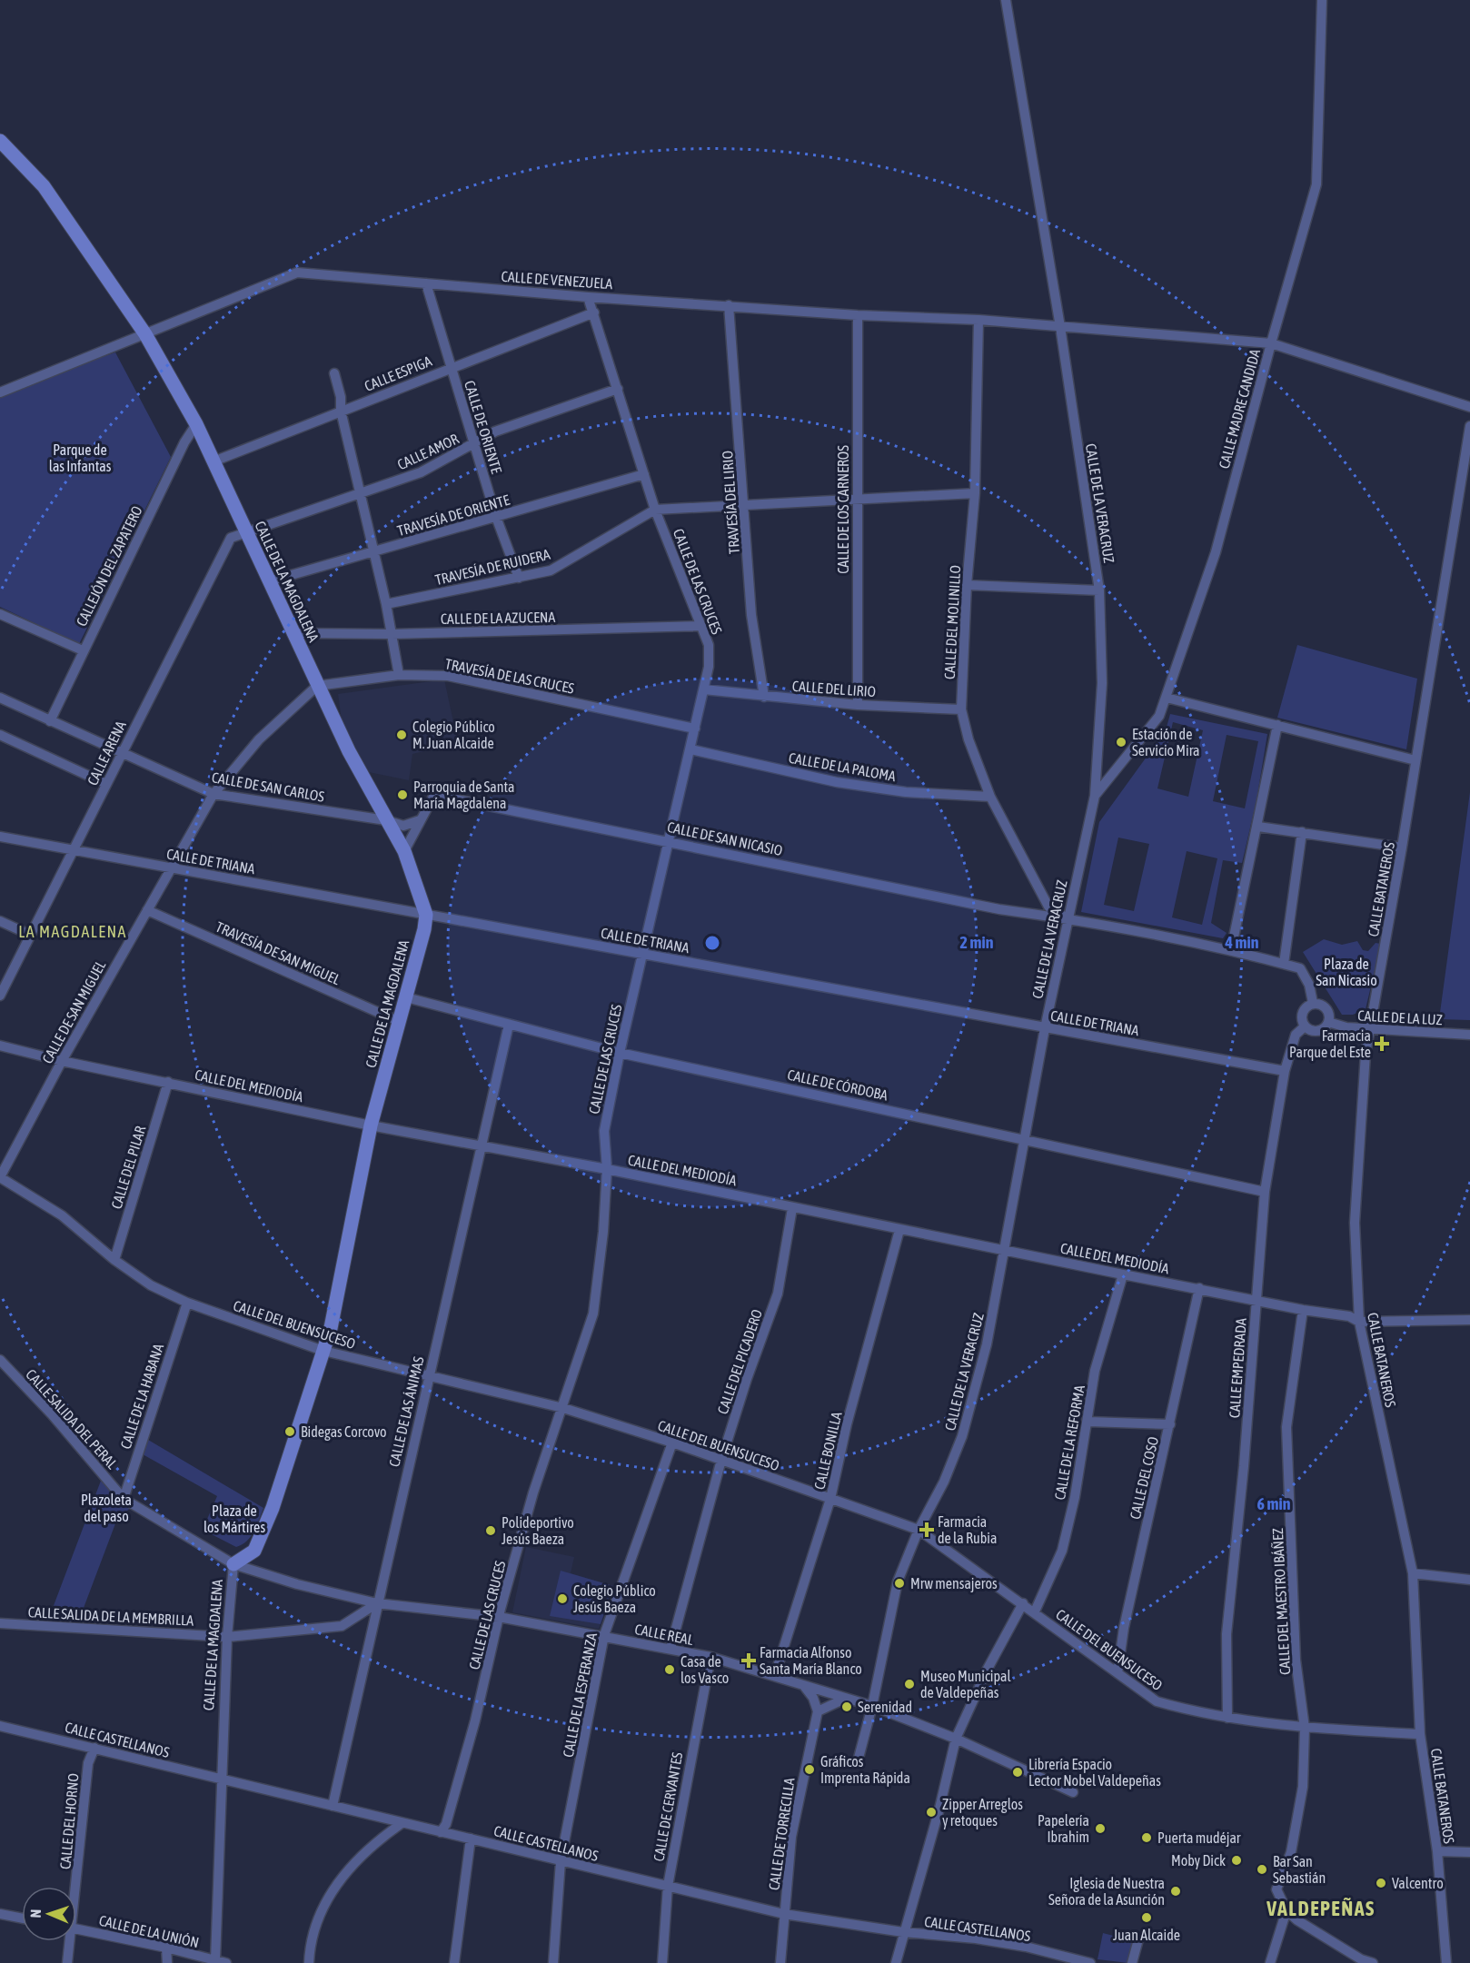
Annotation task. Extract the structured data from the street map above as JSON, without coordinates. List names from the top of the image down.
{
  "streets": {
    "street": [
      "CALLE DE VENEZUELA",
      "CALLE ESPIGA",
      "CALLE MADRE CANDIDA",
      "CALLE DE ORIENTE",
      "CALLE AMOR",
      "TRAVESÍA DEL LIRIO",
      "CALLE DE LA VERACRUZ",
      "CALLE DE LOS CARNEROS",
      "TRAVESÍA DE ORIENTE",
      "CALLEJÓN DEL ZAPATERO",
      "TRAVESÍA DE RUIDERA",
      "CALLE DE LA MAGDALENA",
      "CALLE DE LAS CRUCES",
      "CALLE DE LA AZUCENA",
      "CALLE DEL MOLINILLO",
      "TRAVESÍA DE LAS CRUCES",
      "CALLE DEL LIRIO",
      "CALLE ARENA",
      "CALLE DE LA PALOMA",
      "CALLE DE SAN CARLOS",
      "CALLE DE SAN NICASIO",
      "CALLE DE TRIANA",
      "CALLE BATANEROS",
      "TRAVESÍA DE SAN MIGUEL",
      "CALLE DE SAN MIGUEL",
      "CALLE DE LA LUZ",
      "CALLE DE CÓRDOBA",
      "CALLE DEL MEDIODÍA",
      "CALLE DEL PILAR",
      "CALLE DEL BUENSUCESO",
      "CALLE DEL PICADERO",
      "CALLE EMPEDRADA",
      "CALLE DE LA HABANA",
      "CALLE DE LAS ÁNIMAS",
      "CALLE SALIDA DEL PERAL",
      "CALLE DE LA REFORMA",
      "CALLE BONILLA",
      "CALLE DEL COSO",
      "CALLE DEL MAESTRO IBÁÑEZ",
      "CALLE SALIDA DE LA MEMBRILLA",
      "CALLE REAL",
      "CALLE DE LA ESPERANZA",
      "CALLE CASTELLANOS",
      "CALLE DE CERVANTES",
      "CALLE DEL HORNO",
      "CALLE DE TORRECILLA",
      "CALLE DE LA UNIÓN"
    ]
  },
  "crossings": [
    ["CALLE DE VENEZUELA", "CALLE MADRE CANDIDA"],
    ["CALLE DE VENEZUELA", "CALLE DE ORIENTE"],
    ["CALLE DE VENEZUELA", "TRAVESÍA DEL LIRIO"],
    ["CALLE DE VENEZUELA", "CALLE DE LA VERACRUZ"],
    ["CALLE DE VENEZUELA", "CALLE DE LOS CARNEROS"],
    ["CALLE DE VENEZUELA", "CALLE DE LA MAGDALENA"],
    ["CALLE DE VENEZUELA", "CALLE DE LAS CRUCES"],
    ["CALLE DE VENEZUELA", "CALLE DEL MOLINILLO"],
    ["CALLE ESPIGA", "CALLE DE ORIENTE"],
    ["CALLE ESPIGA", "CALLE DE LA MAGDALENA"],
    ["CALLE ESPIGA", "CALLE DE LAS CRUCES"],
    ["CALLE MADRE CANDIDA", "CALLE DE LA VERACRUZ"],
    ["CALLE DE ORIENTE", "CALLE AMOR"],
    ["CALLE DE ORIENTE", "TRAVESÍA DE ORIENTE"],
    ["CALLE DE ORIENTE", "TRAVESÍA DE RUIDERA"],
    ["CALLE AMOR", "CALLE DE LA MAGDALENA"],
    ["CALLE AMOR", "CALLE DE LAS CRUCES"],
    ["CALLE AMOR", "CALLE ARENA"],
    ["TRAVESÍA DEL LIRIO", "CALLE DEL LIRIO"],
    ["CALLE DE LA VERACRUZ", "CALLE DEL MOLINILLO"],
    ["CALLE DE LA VERACRUZ", "CALLE DE SAN NICASIO"],
    ["CALLE DE LA VERACRUZ", "CALLE DE TRIANA"],
    ["CALLE DE LA VERACRUZ", "CALLE DE CÓRDOBA"],
    ["CALLE DE LA VERACRUZ", "CALLE DEL MEDIODÍA"],
    ["CALLE DE LA VERACRUZ", "CALLE DEL BUENSUCESO"],
    ["CALLE DE LA VERACRUZ", "CALLE REAL"],
    ["CALLE DE LOS CARNEROS", "CALLE DEL LIRIO"],
    ["TRAVESÍA DE ORIENTE", "CALLE DE LA MAGDALENA"],
    ["TRAVESÍA DE ORIENTE", "CALLE DE LAS CRUCES"],
    ["CALLEJÓN DEL ZAPATERO", "CALLE DE LA MAGDALENA"],
    ["CALLEJÓN DEL ZAPATERO", "CALLE DE SAN CARLOS"],
    ["TRAVESÍA DE RUIDERA", "CALLE DE LAS CRUCES"],
    ["CALLE DE LA MAGDALENA", "CALLE DE LA AZUCENA"],
    ["CALLE DE LA MAGDALENA", "TRAVESÍA DE LAS CRUCES"],
    ["CALLE DE LA MAGDALENA", "CALLE ARENA"],
    ["CALLE DE LA MAGDALENA", "CALLE DE SAN CARLOS"],
    ["CALLE DE LA MAGDALENA", "CALLE DE TRIANA"],
    ["CALLE DE LA MAGDALENA", "TRAVESÍA DE SAN MIGUEL"],
    ["CALLE DE LA MAGDALENA", "CALLE DE SAN MIGUEL"],
    ["CALLE DE LA MAGDALENA", "CALLE DE CÓRDOBA"],
    ["CALLE DE LA MAGDALENA", "CALLE DEL MEDIODÍA"],
    ["CALLE DE LA MAGDALENA", "CALLE DEL BUENSUCESO"],
    ["CALLE DE LA MAGDALENA", "CALLE SALIDA DEL PERAL"],
    ["CALLE DE LA MAGDALENA", "CALLE SALIDA DE LA MEMBRILLA"],
    ["CALLE DE LA MAGDALENA", "CALLE REAL"],
    ["CALLE DE LA MAGDALENA", "CALLE CASTELLANOS"],
    ["CALLE DE LA MAGDALENA", "CALLE DE LA UNIÓN"],
    ["CALLE DE LAS CRUCES", "CALLE DE LA AZUCENA"],
    ["CALLE DE LAS CRUCES", "TRAVESÍA DE LAS CRUCES"],
    ["CALLE DE LAS CRUCES", "CALLE DEL LIRIO"],
    ["CALLE DE LAS CRUCES", "CALLE DE LA PALOMA"],
    ["CALLE DE LAS CRUCES", "CALLE DE SAN NICASIO"],
    ["CALLE DE LAS CRUCES", "CALLE DE TRIANA"],
    ["CALLE DE LAS CRUCES", "CALLE DE CÓRDOBA"],
    ["CALLE DE LAS CRUCES", "CALLE DEL MEDIODÍA"],
    ["CALLE DE LAS CRUCES", "CALLE DEL BUENSUCESO"],
    ["CALLE DE LAS CRUCES", "CALLE REAL"],
    ["CALLE DE LAS CRUCES", "CALLE CASTELLANOS"],
    ["CALLE DEL MOLINILLO", "CALLE DEL LIRIO"],
    ["CALLE DEL MOLINILLO", "CALLE DE LA PALOMA"],
    ["CALLE DEL MOLINILLO", "CALLE DE SAN NICASIO"],
    ["TRAVESÍA DE LAS CRUCES", "CALLE DE SAN MIGUEL"],
    ["CALLE ARENA", "CALLE DE SAN CARLOS"],
    ["CALLE ARENA", "CALLE DE TRIANA"],
    ["CALLE DE SAN CARLOS", "CALLE DE SAN NICASIO"],
    ["CALLE DE SAN CARLOS", "CALLE DE SAN MIGUEL"],
    ["CALLE DE TRIANA", "CALLE DE SAN MIGUEL"],
    ["CALLE DE TRIANA", "CALLE EMPEDRADA"],
    ["CALLE BATANEROS", "CALLE DE LA LUZ"],
    ["CALLE BATANEROS", "CALLE DEL MEDIODÍA"],
    ["CALLE BATANEROS", "CALLE DEL BUENSUCESO"],
    ["TRAVESÍA DE SAN MIGUEL", "CALLE DE SAN MIGUEL"],
    ["CALLE DE SAN MIGUEL", "CALLE DEL MEDIODÍA"],
    ["CALLE DE SAN MIGUEL", "CALLE DEL BUENSUCESO"],
    ["CALLE DE LA LUZ", "CALLE EMPEDRADA"],
    ["CALLE DE CÓRDOBA", "CALLE EMPEDRADA"],
    ["CALLE DE CÓRDOBA", "CALLE DE LAS ÁNIMAS"],
    ["CALLE DEL MEDIODÍA", "CALLE DEL PILAR"],
    ["CALLE DEL MEDIODÍA", "CALLE DEL PICADERO"],
    ["CALLE DEL MEDIODÍA", "CALLE EMPEDRADA"],
    ["CALLE DEL MEDIODÍA", "CALLE DE LAS ÁNIMAS"],
    ["CALLE DEL MEDIODÍA", "CALLE DE LA REFORMA"],
    ["CALLE DEL MEDIODÍA", "CALLE BONILLA"],
    ["CALLE DEL MEDIODÍA", "CALLE DEL COSO"],
    ["CALLE DEL MEDIODÍA", "CALLE DEL MAESTRO IBÁÑEZ"],
    ["CALLE DEL PILAR", "CALLE DEL BUENSUCESO"],
    ["CALLE DEL BUENSUCESO", "CALLE DEL PICADERO"],
    ["CALLE DEL BUENSUCESO", "CALLE EMPEDRADA"],
    ["CALLE DEL BUENSUCESO", "CALLE DE LA HABANA"],
    ["CALLE DEL BUENSUCESO", "CALLE DE LAS ÁNIMAS"],
    ["CALLE DEL BUENSUCESO", "CALLE DE LA REFORMA"],
    ["CALLE DEL BUENSUCESO", "CALLE BONILLA"],
    ["CALLE DEL BUENSUCESO", "CALLE DEL COSO"],
    ["CALLE DEL BUENSUCESO", "CALLE DEL MAESTRO IBÁÑEZ"],
    ["CALLE DEL BUENSUCESO", "CALLE DE LA ESPERANZA"],
    ["CALLE DEL PICADERO", "CALLE REAL"],
    ["CALLE DE LA HABANA", "CALLE SALIDA DEL PERAL"],
    ["CALLE DE LAS ÁNIMAS", "CALLE SALIDA DE LA MEMBRILLA"],
    ["CALLE DE LAS ÁNIMAS", "CALLE REAL"],
    ["CALLE DE LAS ÁNIMAS", "CALLE CASTELLANOS"],
    ["CALLE SALIDA DEL PERAL", "CALLE REAL"],
    ["CALLE BONILLA", "CALLE REAL"],
    ["CALLE SALIDA DE LA MEMBRILLA", "CALLE REAL"],
    ["CALLE REAL", "CALLE DE LA ESPERANZA"],
    ["CALLE REAL", "CALLE DE CERVANTES"],
    ["CALLE DE LA ESPERANZA", "CALLE CASTELLANOS"],
    ["CALLE CASTELLANOS", "CALLE DE CERVANTES"],
    ["CALLE CASTELLANOS", "CALLE DEL HORNO"],
    ["CALLE CASTELLANOS", "CALLE DE TORRECILLA"]
  ],
  "districts": ["LA MAGDALENA", "VALDEPEÑAS"],
  "parks": [
    "Parque de las Infantas",
    "Plaza de San Nicasio",
    "Plazoleta del paso",
    "Plaza de los Mártires"
  ],
  "places": {
    "other": [
      "Colegio Público M. Juan Alcaide",
      "Estación de Servicio Mira",
      "Parroquia de Santa María Magdalena",
      "Bidegas Corcovo",
      "Polideportivo Jesús Baeza",
      "Mrw mensajeros",
      "Colegio Público Jesús Baeza",
      "Casa de los Vasco",
      "Museo Municipal de Valdepeñas",
      "Serenidad",
      "Gráficos Imprenta Rápida",
      "Librería Espacio Lector Nobel Valdepeñas",
      "Zipper Arreglos y retoques",
      "Papelería Ibrahim",
      "Puerta mudéjar",
      "Moby Dick",
      "Bar San Sebastián",
      "Valcentro",
      "Iglesia de Nuestra Señora de la Asunción",
      "Juan Alcaide"
    ],
    "health": ["Farmacia Parque del Este", "Farmacia de la Rubia", "Farmacia Alfonso Santa María Blanco"]
  },
  "north": "left",
  "rings": ["2 min", "4 min", "6 min"]
}
